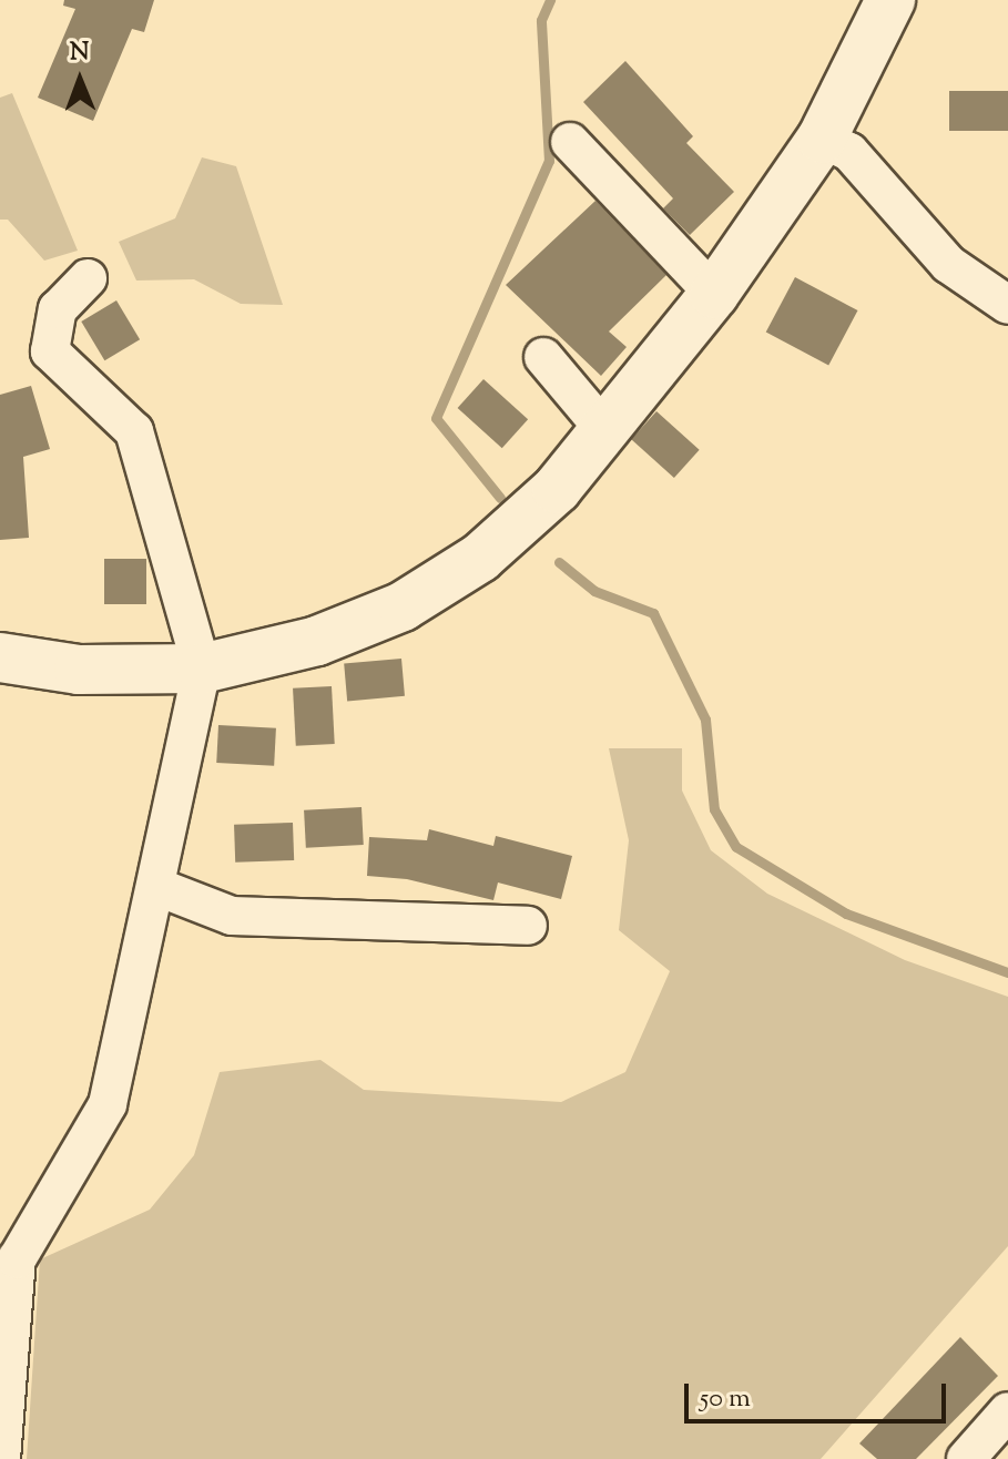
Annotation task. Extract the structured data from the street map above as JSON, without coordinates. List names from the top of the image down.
{
  "scale_bar": "50 m",
  "north": "top"
}
